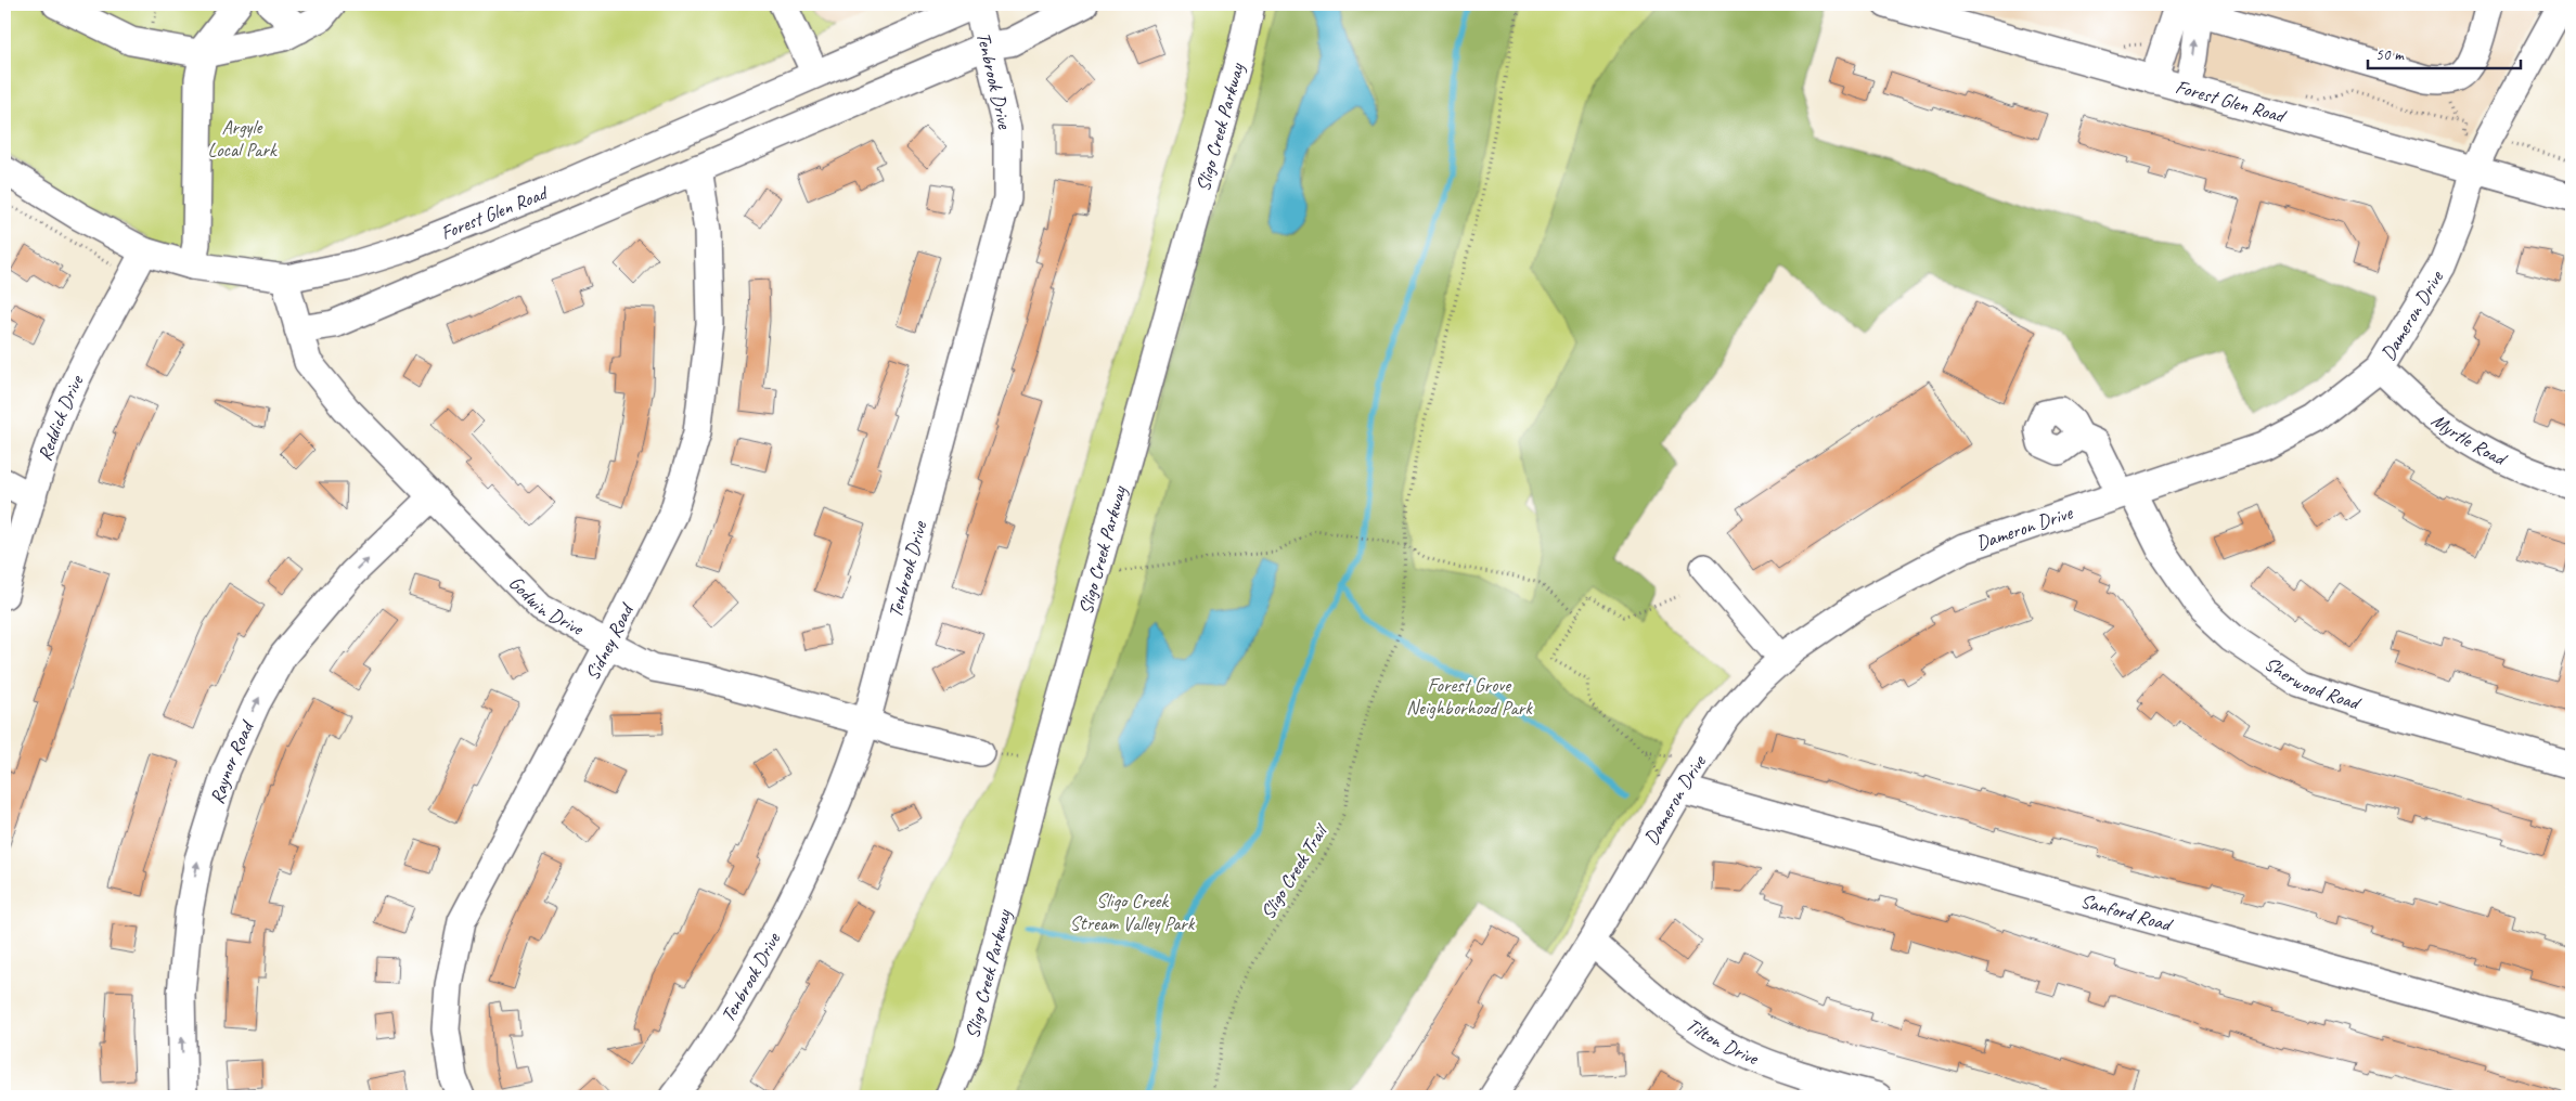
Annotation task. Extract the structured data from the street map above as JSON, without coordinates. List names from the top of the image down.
{
  "streets": {
    "street": [
      "Tenbrook Drive",
      "Forest Glen Road",
      "Sligo Creek Parkway",
      "Dameron Drive",
      "Reddick Drive",
      "Myrtle Road",
      "Godwin Drive",
      "Sidney Road",
      "Sherwood Road",
      "Raynor Road",
      "Sanford Road",
      "Tilton Drive"
    ],
    "path": ["Sligo Creek Trail"]
  },
  "crossings": [
    ["Tenbrook Drive", "Forest Glen Road"],
    ["Tenbrook Drive", "Godwin Drive"],
    ["Forest Glen Road", "Dameron Drive"],
    ["Forest Glen Road", "Reddick Drive"],
    ["Forest Glen Road", "Godwin Drive"],
    ["Forest Glen Road", "Sidney Road"],
    ["Dameron Drive", "Myrtle Road"],
    ["Dameron Drive", "Sherwood Road"],
    ["Dameron Drive", "Sanford Road"],
    ["Dameron Drive", "Tilton Drive"],
    ["Godwin Drive", "Sidney Road"],
    ["Godwin Drive", "Raynor Road"]
  ],
  "one_way": ["Raynor Road"],
  "parks": ["Argyle Local Park", "Forest Grove Neighborhood Park", "Sligo Creek Stream Valley Park"],
  "scale_bar": "50 m"
}
